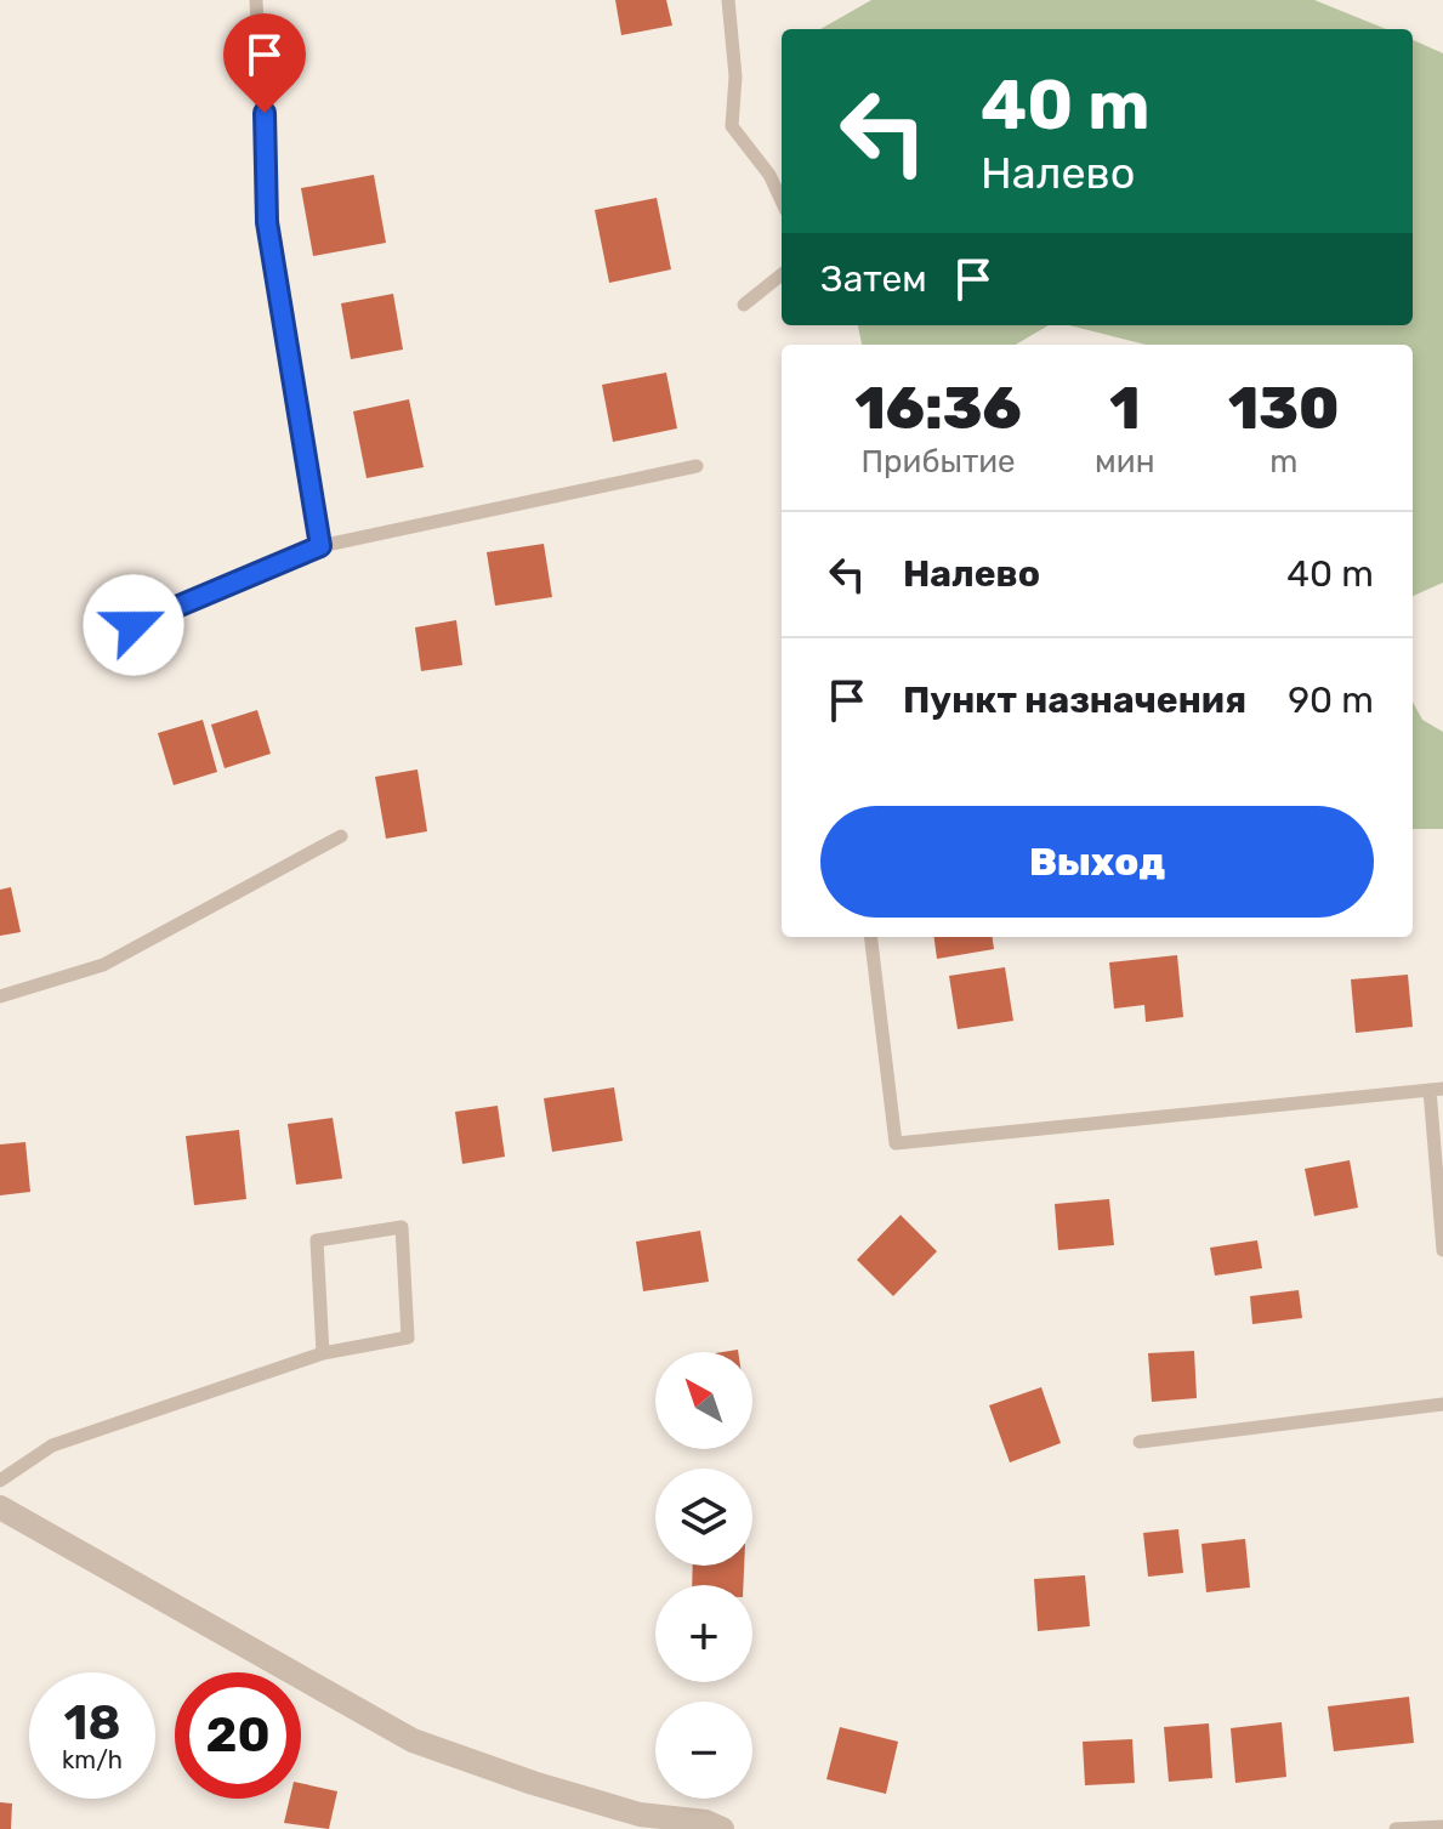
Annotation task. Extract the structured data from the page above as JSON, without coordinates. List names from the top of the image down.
{
  "north": "top left",
  "page": {
    "turn": ["40 m", "Налево"],
    "then": "Затем",
    "eta": [
      "16:36",
      "Прибытие",
      "1",
      "мин",
      "130",
      "m"
    ],
    "list": [
      {
        "name": "Налево",
        "value": "40 m"
      },
      {
        "name": "Пункт назначения",
        "value": "90 m"
      }
    ],
    "buttons": "Выход",
    "map_buttons": ["+", "−"],
    "speed": "18 km/h",
    "limit": "20"
  }
}
